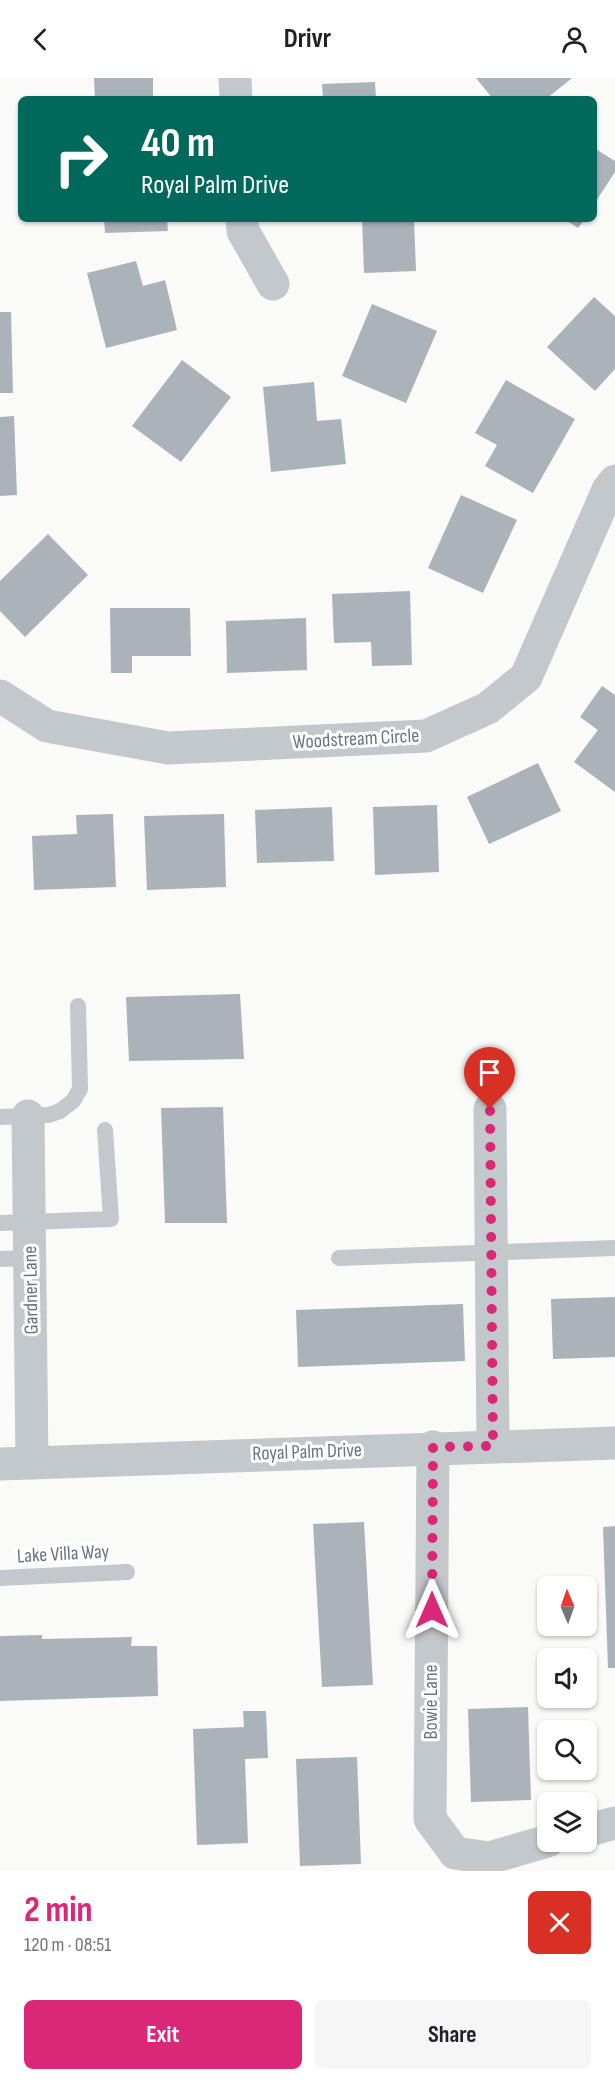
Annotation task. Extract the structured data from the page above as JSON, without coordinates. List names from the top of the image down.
{
  "streets": {
    "street": [
      "Woodstream Circle",
      "Gardner Lane",
      "Royal Palm Drive",
      "Bowie Lane"
    ],
    "lane": ["Lake Villa Way"]
  },
  "crossings": [
    ["Gardner Lane", "Royal Palm Drive"],
    ["Royal Palm Drive", "Bowie Lane"]
  ],
  "north": "top",
  "page": {
    "header": "Drivr",
    "turn": ["40 m", "Royal Palm Drive"],
    "heading": ["2 min", "120 m · 08:51"],
    "buttons": ["Exit", "Share"]
  }
}
